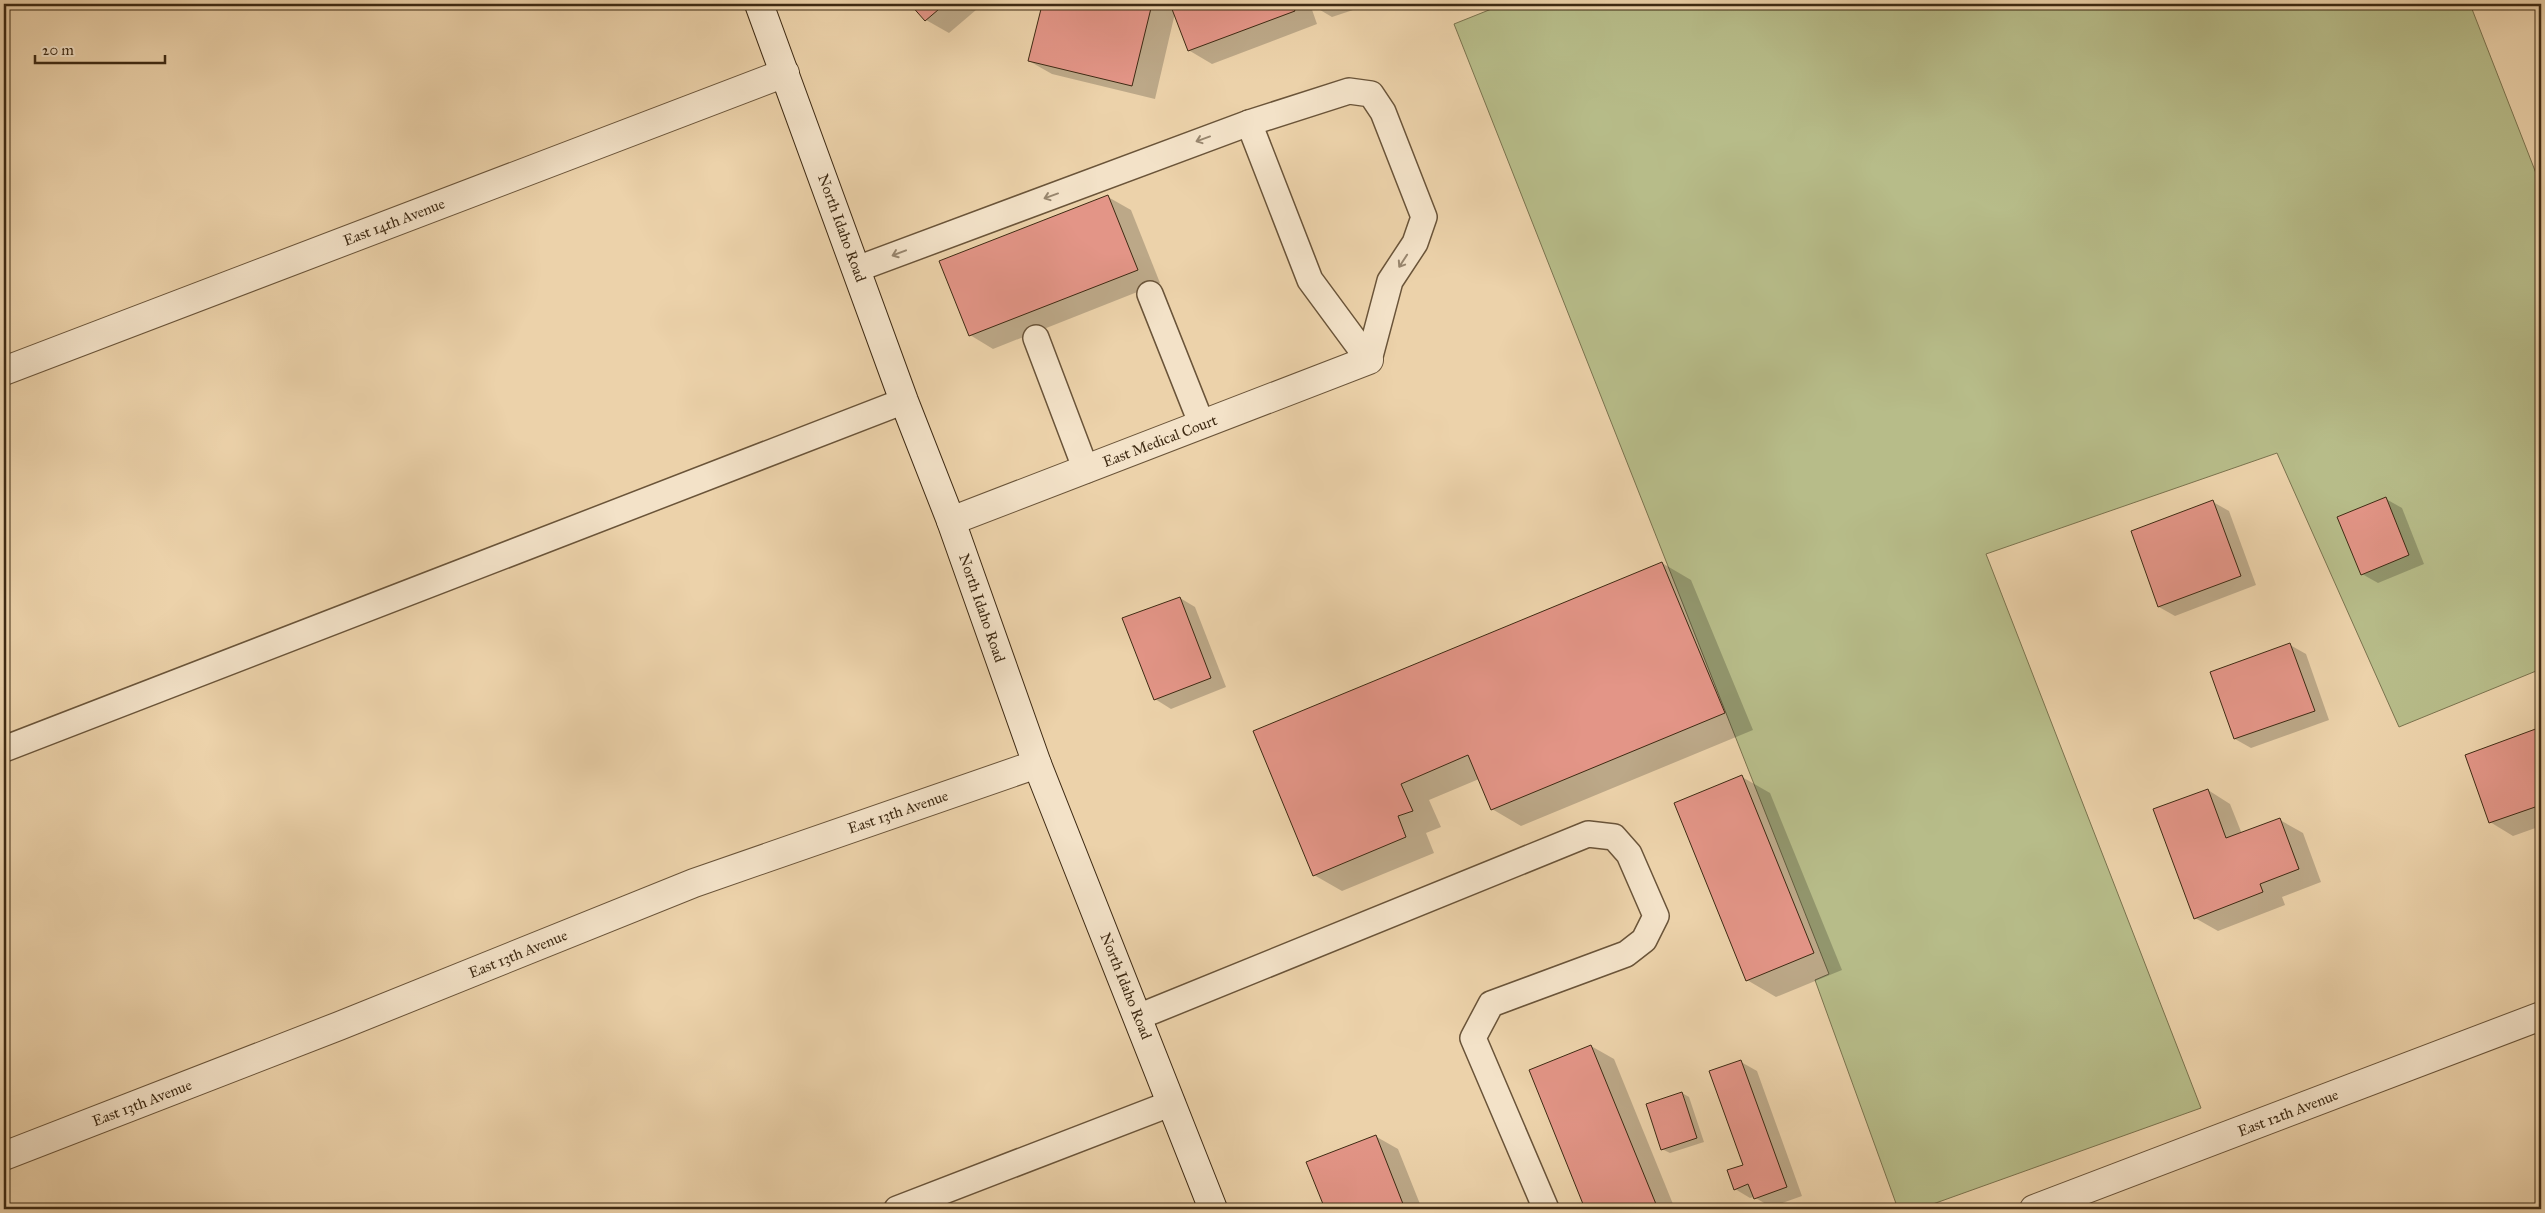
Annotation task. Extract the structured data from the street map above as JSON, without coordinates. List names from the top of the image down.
{
  "streets": {
    "street": [
      "East 14th Avenue",
      "North Idaho Road",
      "East Medical Court",
      "East 13th Avenue",
      "East 12th Avenue"
    ]
  },
  "crossings": [
    ["East 14th Avenue", "North Idaho Road"],
    ["North Idaho Road", "East Medical Court"],
    ["North Idaho Road", "East 13th Avenue"]
  ],
  "scale_bar": "20 m"
}
